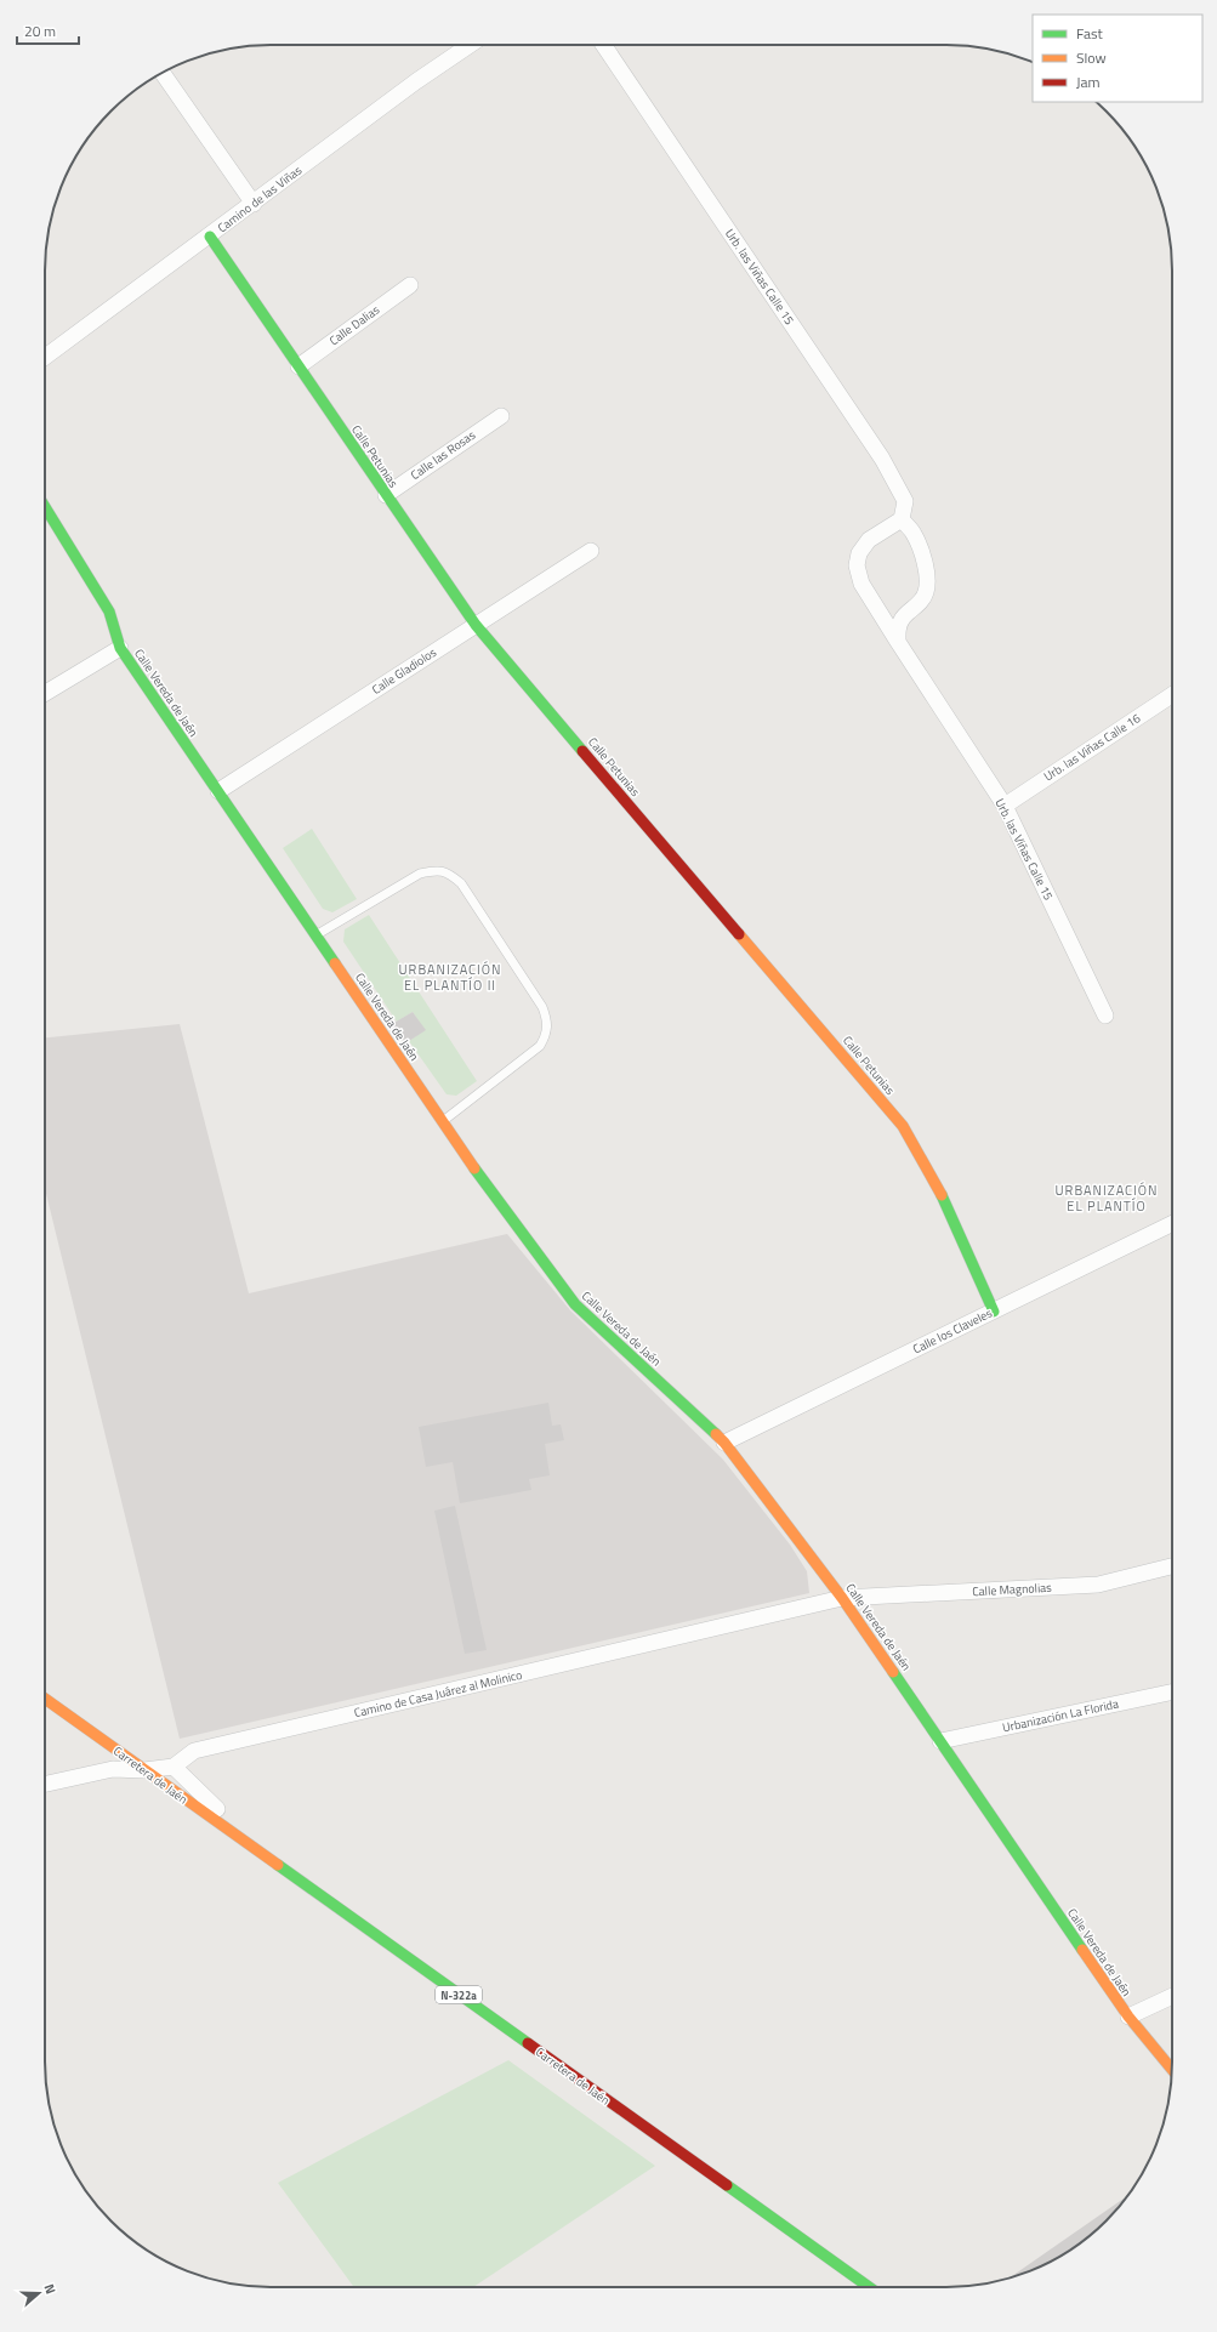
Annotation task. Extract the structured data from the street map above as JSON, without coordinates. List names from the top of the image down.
{
  "streets": {
    "main road": [
      "Calle Petunias",
      "Calle Vereda de Jaén",
      "Carretera de Jaén",
      "N-322a"
    ],
    "street": [
      "Camino de las Viñas",
      "Urb. las Viñas Calle 15",
      "Calle Dalias",
      "Calle las Rosas",
      "Calle Gladiolos",
      "Urb. las Viñas Calle 16",
      "Calle los Claveles",
      "Calle Magnolias",
      "Camino de Casa Juárez al Molinico",
      "Urbanización La Florida"
    ]
  },
  "crossings": [
    ["Camino de las Viñas", "Calle Petunias"],
    ["Urb. las Viñas Calle 15", "Urb. las Viñas Calle 16"],
    ["Calle Dalias", "Calle Petunias"],
    ["Calle las Rosas", "Calle Petunias"],
    ["Calle Petunias", "Calle Gladiolos"],
    ["Calle Petunias", "Calle los Claveles"],
    ["Calle Gladiolos", "Calle Vereda de Jaén"],
    ["Calle Vereda de Jaén", "Calle los Claveles"],
    ["Calle Vereda de Jaén", "Calle Magnolias"],
    ["Calle Vereda de Jaén", "Camino de Casa Juárez al Molinico"],
    ["Calle Vereda de Jaén", "Urbanización La Florida"],
    ["Calle Magnolias", "Camino de Casa Juárez al Molinico"],
    ["Camino de Casa Juárez al Molinico", "Carretera de Jaén"]
  ],
  "districts": ["URBANIZACIÓN EL PLANTÍO II", "URBANIZACIÓN EL PLANTÍO"],
  "legend": ["Fast", "Slow", "Jam"],
  "scale_bar": "20 m",
  "north": "right"
}
